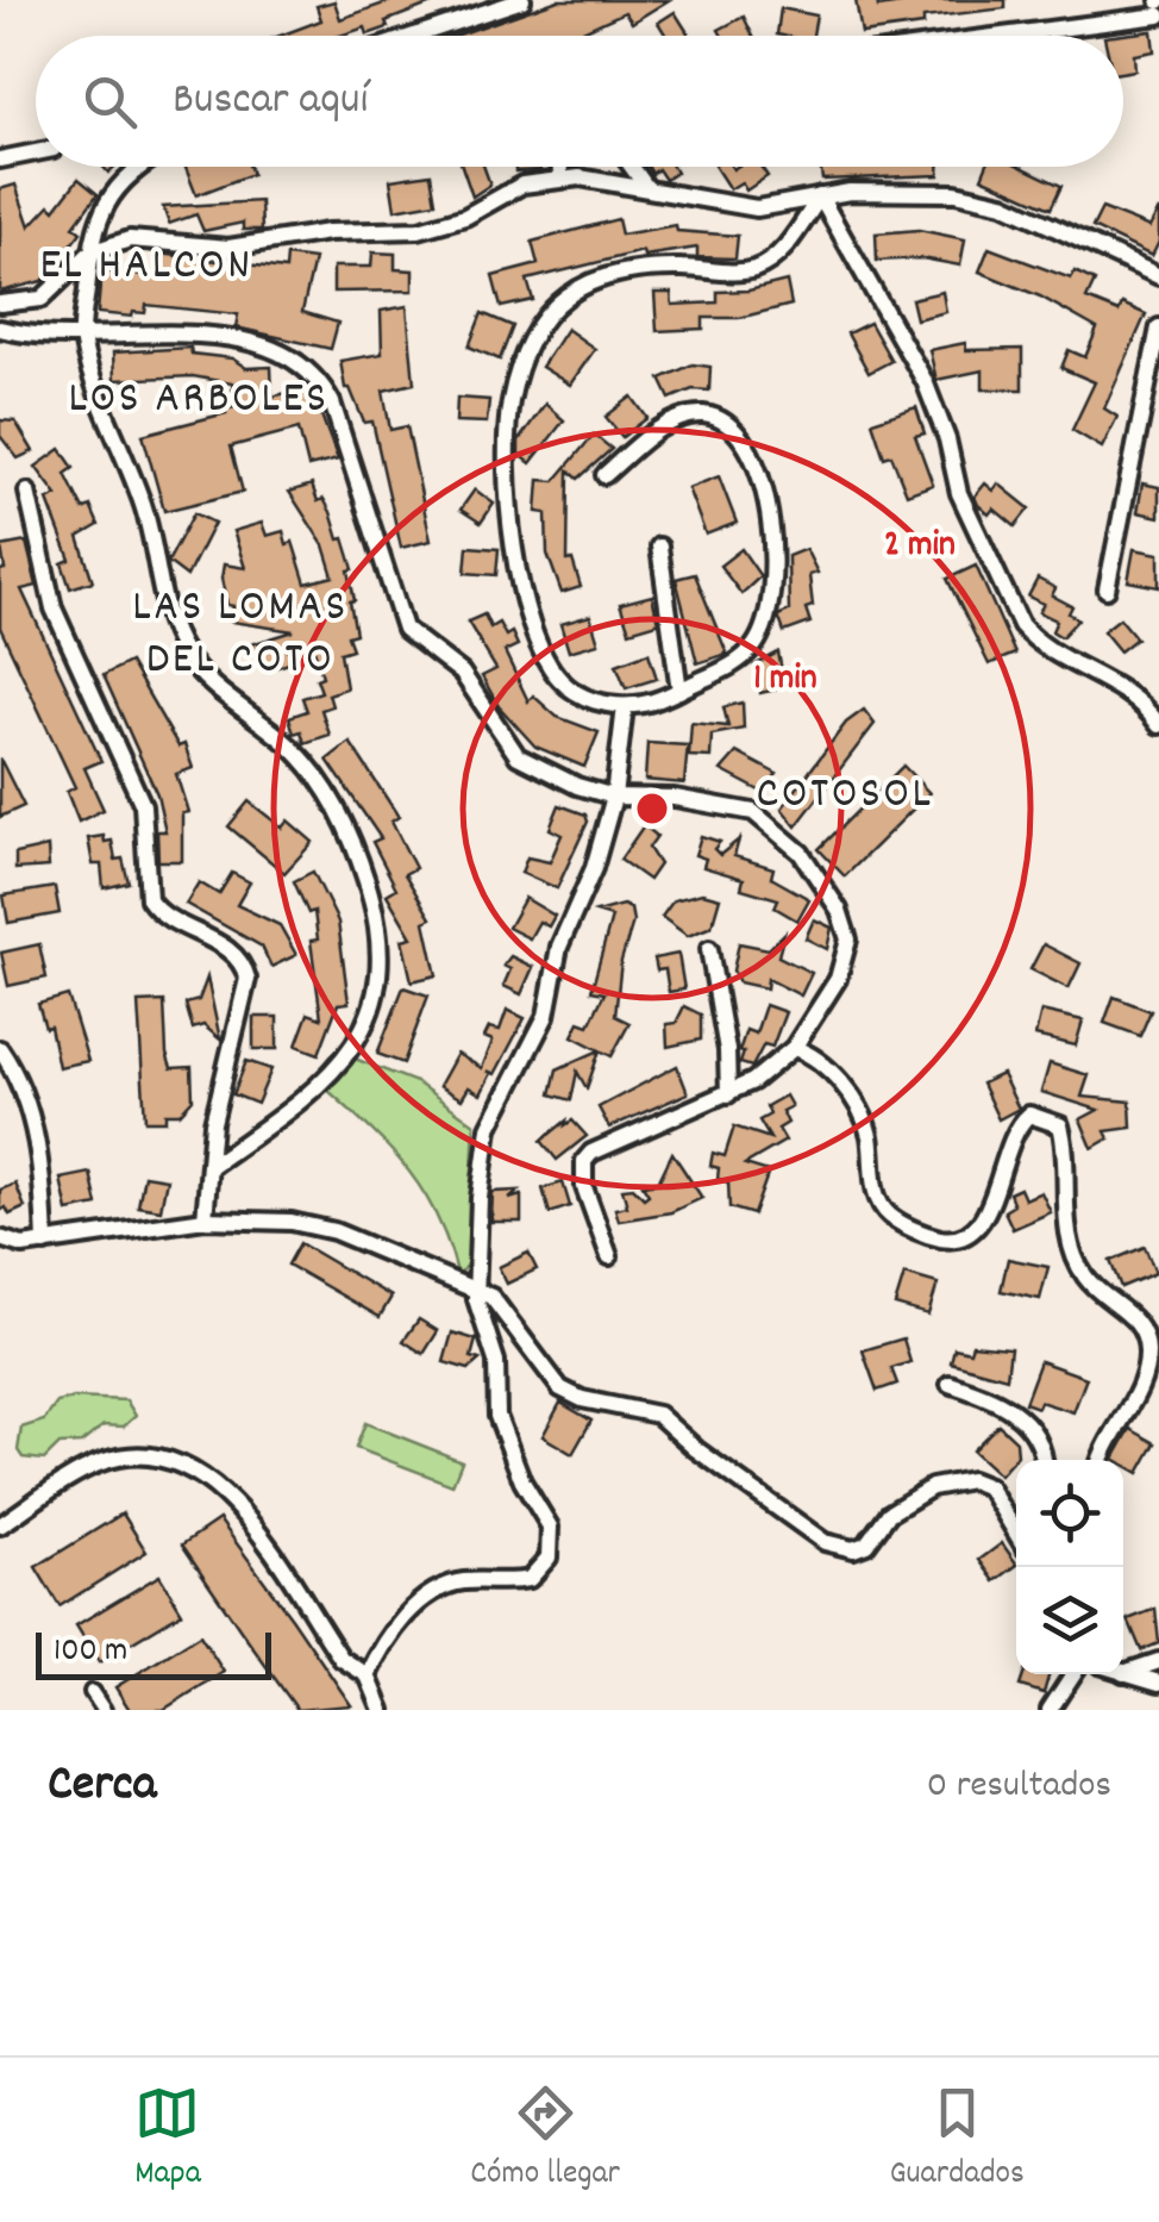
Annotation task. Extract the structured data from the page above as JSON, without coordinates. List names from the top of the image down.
{
  "districts": [
    "EL HALCON",
    "LOS ARBOLES",
    "LAS LOMAS DEL COTO",
    "COTOSOL"
  ],
  "scale_bar": "100 m",
  "page": {
    "search": "Buscar aquí",
    "scale": "100 m",
    "heading": ["Cerca", "0 resultados"],
    "nav": ["Mapa", "Cómo llegar", "Guardados"]
  },
  "rings": ["2 min", "1 min"]
}
